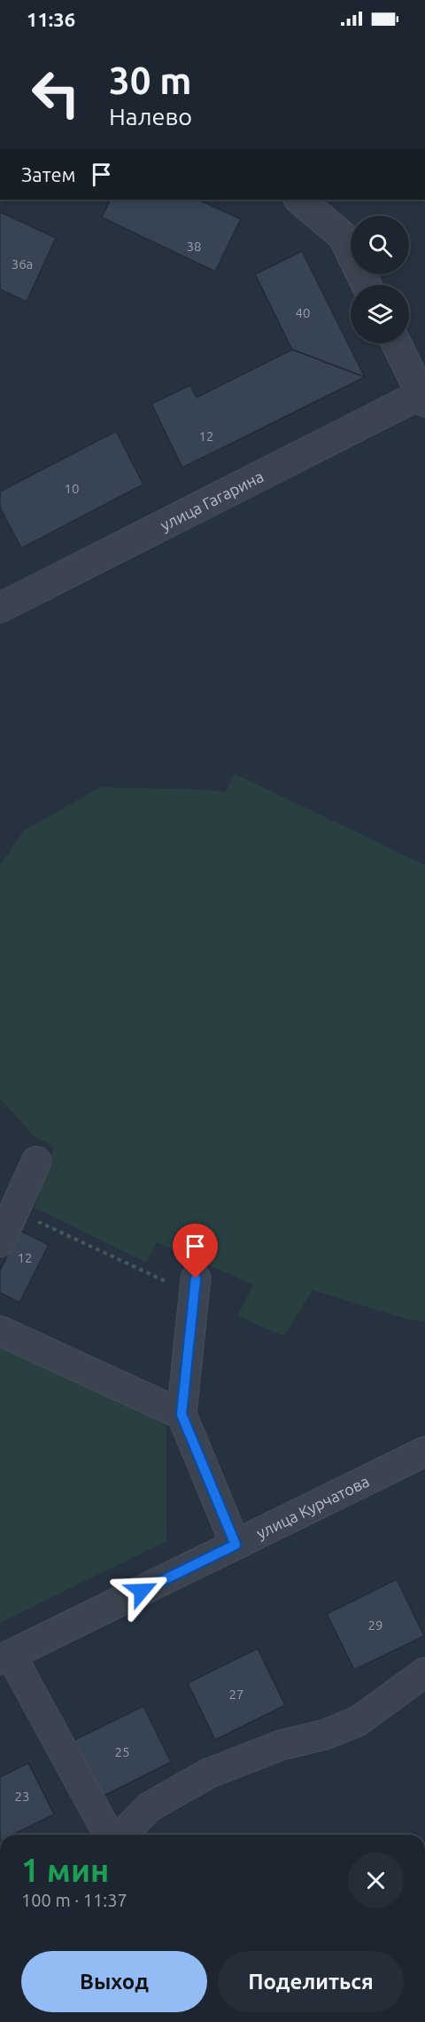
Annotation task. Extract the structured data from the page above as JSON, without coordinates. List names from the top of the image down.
{
  "streets": {
    "street": ["улица Гагарина", "улица Курчатова"]
  },
  "house_numbers": [
    "38",
    "36а",
    "40",
    "12",
    "10",
    "12",
    "29",
    "27",
    "25",
    "23"
  ],
  "page": {
    "status": "11:36",
    "turn": ["30 m", "Налево"],
    "then": "Затем",
    "heading": ["1 мин", "100 m · 11:37"],
    "buttons": ["Выход", "Поделиться"]
  }
}
